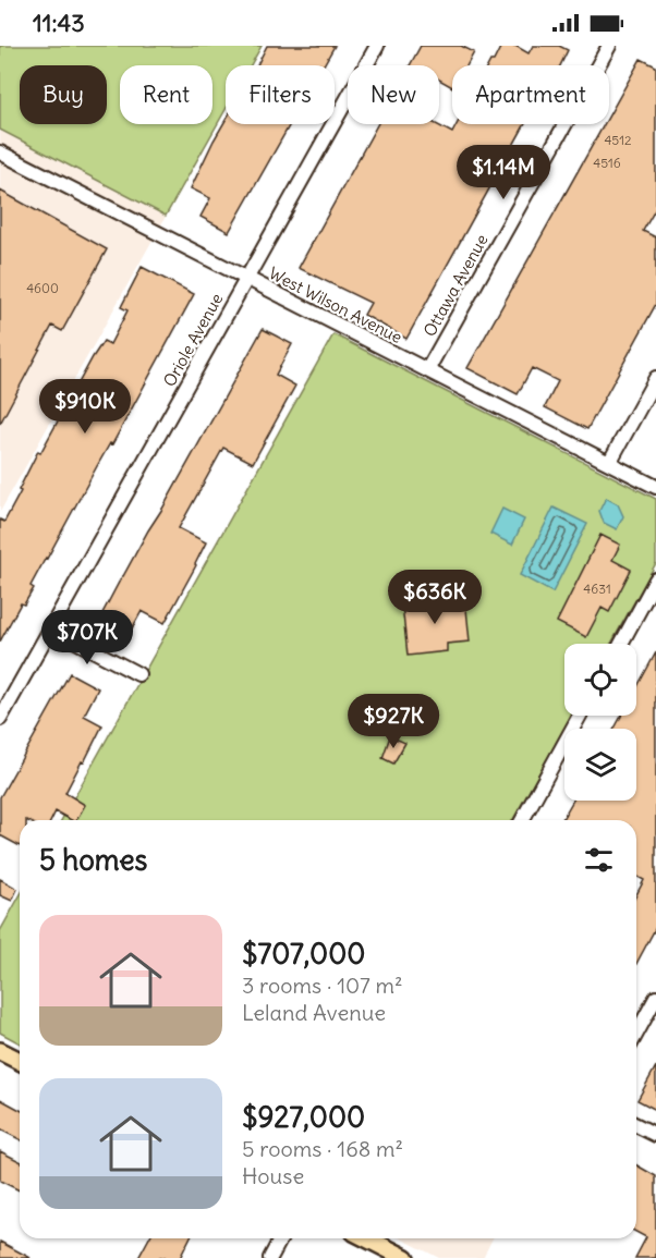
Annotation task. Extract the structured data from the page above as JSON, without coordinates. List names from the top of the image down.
{
  "streets": {
    "street": ["Ottawa Avenue", "West Wilson Avenue", "Oriole Avenue"]
  },
  "crossings": [
    ["Ottawa Avenue", "West Wilson Avenue"],
    ["West Wilson Avenue", "Oriole Avenue"]
  ],
  "house_numbers": [
    "4512",
    "4516",
    "4600",
    "4631"
  ],
  "page": {
    "status": "11:43",
    "chip": [
      "Buy",
      "Rent",
      "Filters",
      "New",
      "Apartment"
    ],
    "price": [
      "$1.14M",
      "$910K",
      "$636K",
      "$707K",
      "$927K"
    ],
    "heading": "5 homes",
    "list": [
      {
        "name": "$707,000",
        "note": "3 rooms · 107 m² · Leland Avenue"
      },
      {
        "name": "$927,000",
        "note": "5 rooms · 168 m² · House"
      }
    ]
  }
}
